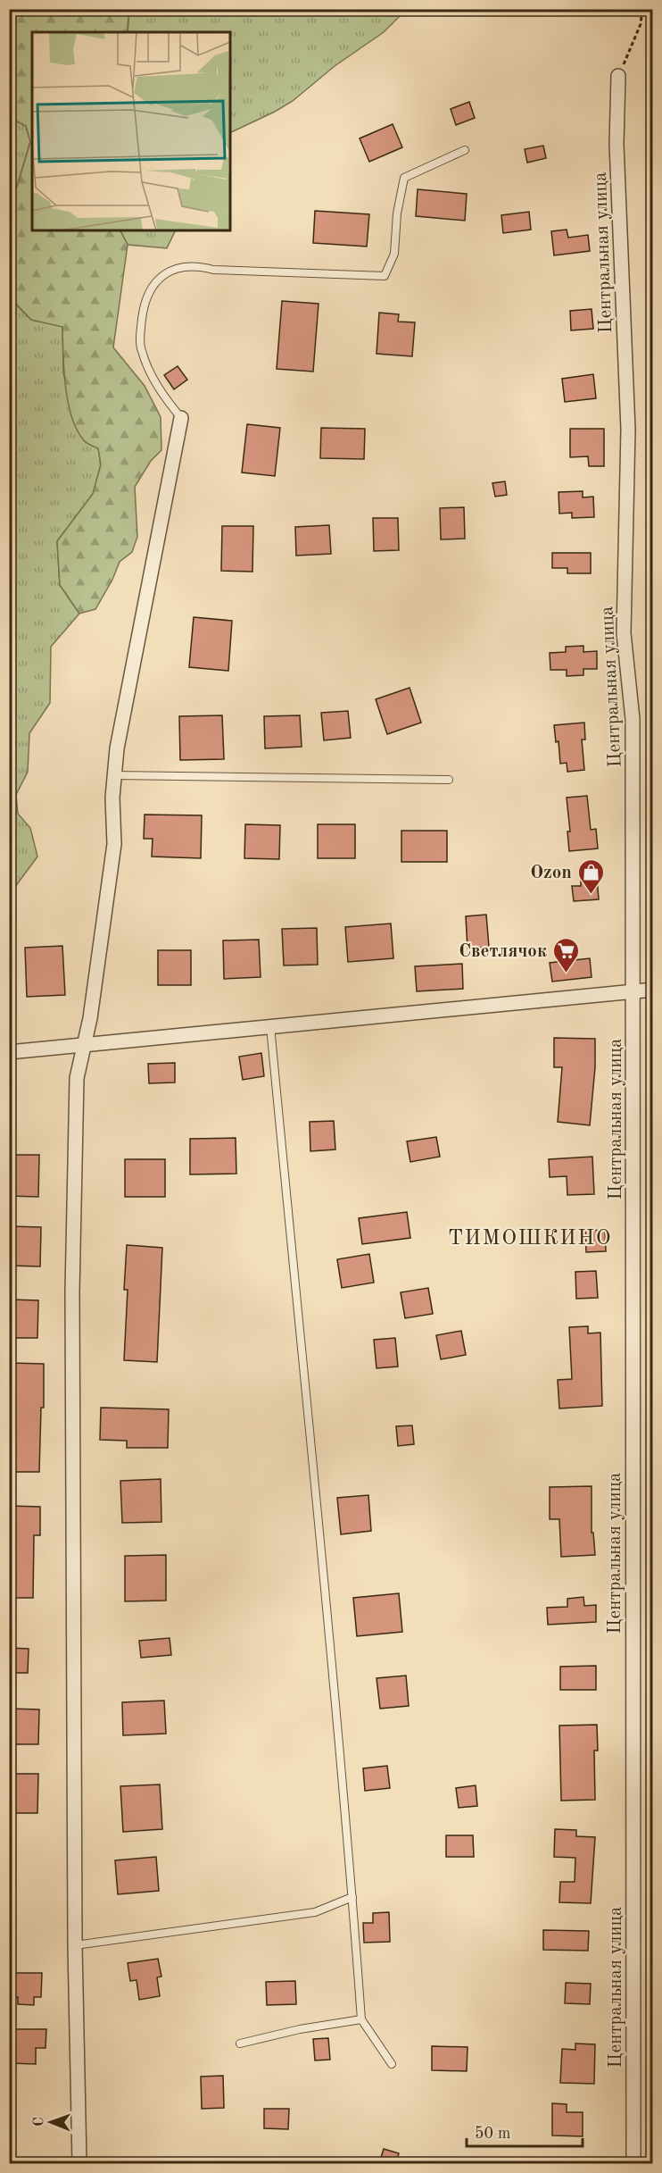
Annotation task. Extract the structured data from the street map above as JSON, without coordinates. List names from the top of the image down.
{
  "streets": {
    "street": ["Центральная улица"]
  },
  "districts": ["ТИМОШКИНО"],
  "places": {
    "shop": ["Ozon"],
    "supermarket": ["Светлячок"]
  },
  "scale_bar": "50 m",
  "north": "left"
}
